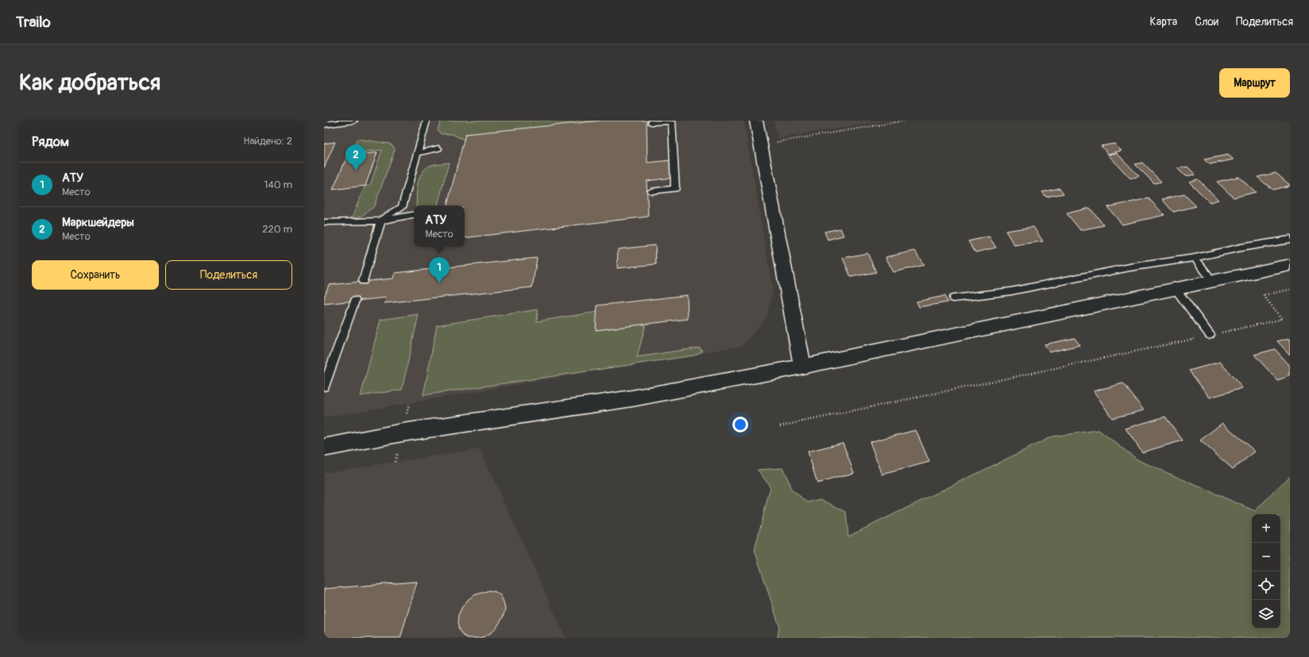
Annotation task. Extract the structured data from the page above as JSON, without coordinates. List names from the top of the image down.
{
  "page": {
    "header": "Trailo",
    "nav": ["Карта", "Слои", "Поделиться"],
    "buttons": [
      "Маршрут",
      ["Сохранить", "Поделиться"]
    ],
    "title": "Как добраться",
    "heading": ["Рядом", "Найдено: 2"],
    "pins": ["2", "1"],
    "list": [
      {
        "mark": "1",
        "name": "АТУ",
        "note": "Место",
        "value": "140 m"
      },
      {
        "mark": "2",
        "name": "Маркшейдеры",
        "note": "Место",
        "value": "220 m"
      }
    ],
    "popup": ["АТУ", "Место"],
    "map_buttons": ["+", "−"]
  }
}
